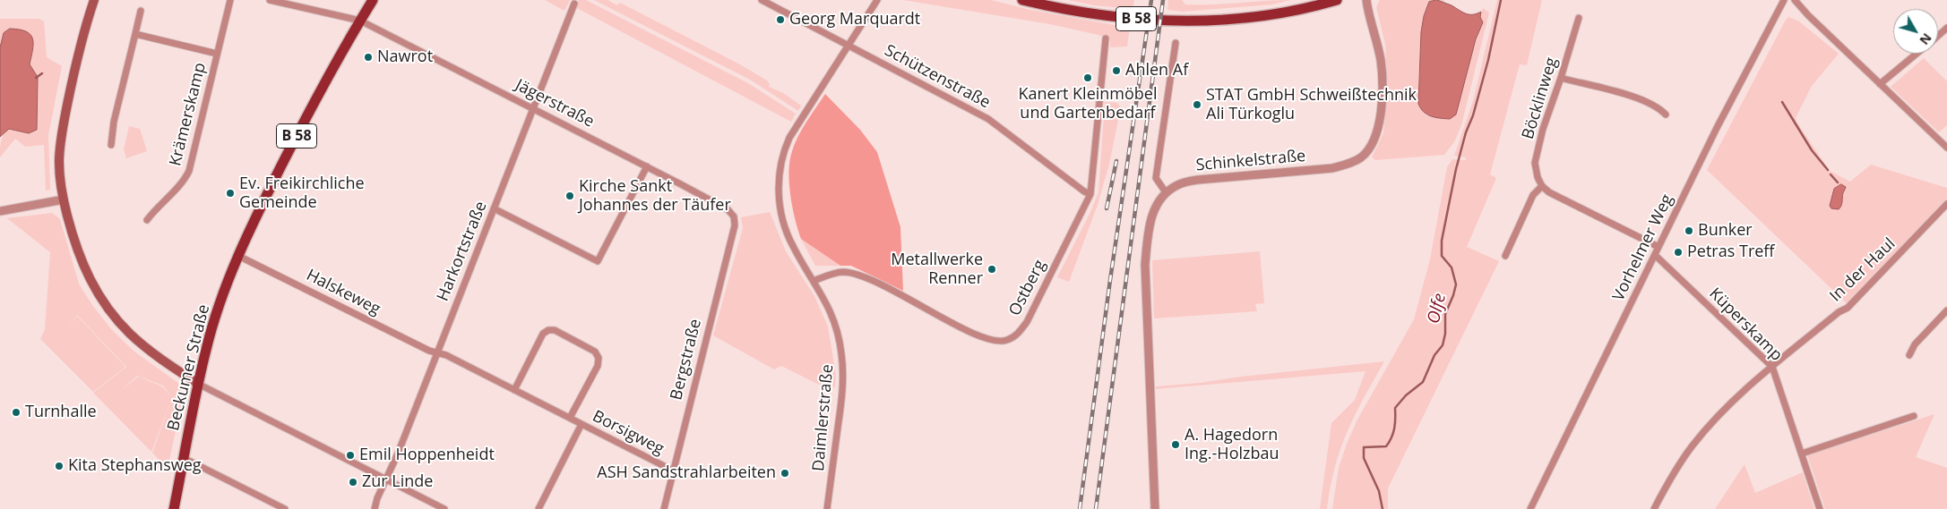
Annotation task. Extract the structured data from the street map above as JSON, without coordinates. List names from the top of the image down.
{
  "streets": {
    "main road": ["B 58", "Beckumer Straße"],
    "street": [
      "Schützenstraße",
      "Böcklinweg",
      "Jägerstraße",
      "Krämerskamp",
      "Schinkelstraße",
      "Vorhelmer Weg",
      "Harkortstraße",
      "In der Haul",
      "Ostberg",
      "Halskeweg",
      "Küperskamp",
      "Bergstraße",
      "Daimlerstraße",
      "Borsigweg"
    ]
  },
  "crossings": [
    ["Schützenstraße", "Ostberg"],
    ["Schützenstraße", "Daimlerstraße"],
    ["Jägerstraße", "Harkortstraße"],
    ["Jägerstraße", "Bergstraße"],
    ["Jägerstraße", "Beckumer Straße"],
    ["Vorhelmer Weg", "Küperskamp"],
    ["Harkortstraße", "Halskeweg"],
    ["Harkortstraße", "Borsigweg"],
    ["In der Haul", "Küperskamp"],
    ["Ostberg", "Daimlerstraße"],
    ["Halskeweg", "Beckumer Straße"],
    ["Halskeweg", "Borsigweg"],
    ["Bergstraße", "Borsigweg"]
  ],
  "water": ["Olfe"],
  "places": [
    "Georg Marquardt",
    "Nawrot",
    "Ahlen Af",
    "Kanert Kleinmöbel und Gartenbedarf",
    "STAT GmbH Schweißtechnik Ali Türkoglu",
    "Ev. Freikirchliche Gemeinde",
    "Kirche Sankt Johannes der Täufer",
    "Bunker",
    "Petras Treff",
    "Metallwerke Renner",
    "Turnhalle",
    "A. Hagedorn Ing.-Holzbau",
    "Emil Hoppenheidt",
    "Kita Stephansweg",
    "ASH Sandstrahlarbeiten",
    "Zur Linde"
  ],
  "north": "bottom right"
}
